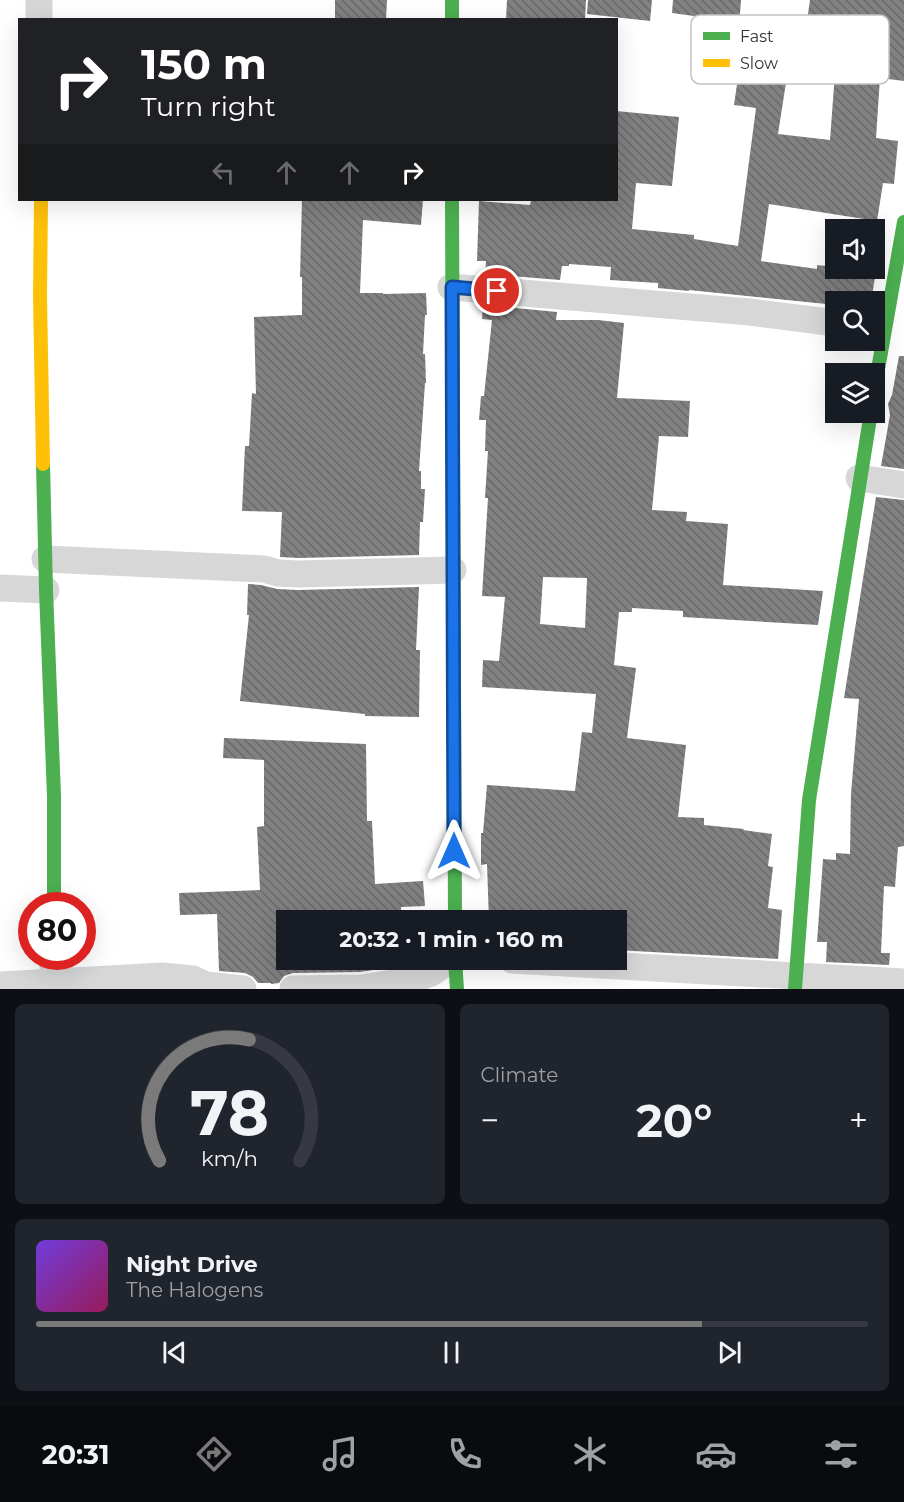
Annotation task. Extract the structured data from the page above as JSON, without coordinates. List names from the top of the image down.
{
  "legend": ["Fast", "Slow"],
  "page": {
    "turn": ["150 m", "Turn right"],
    "limit": "80",
    "trip": "20:32 · 1 min · 160 m",
    "tile": "Climate",
    "heat": ["−", "20°", "+"],
    "song": ["Night Drive", "The Halogens"],
    "tabs": "20:31",
    "gauge": ["78", "km/h"]
  }
}
